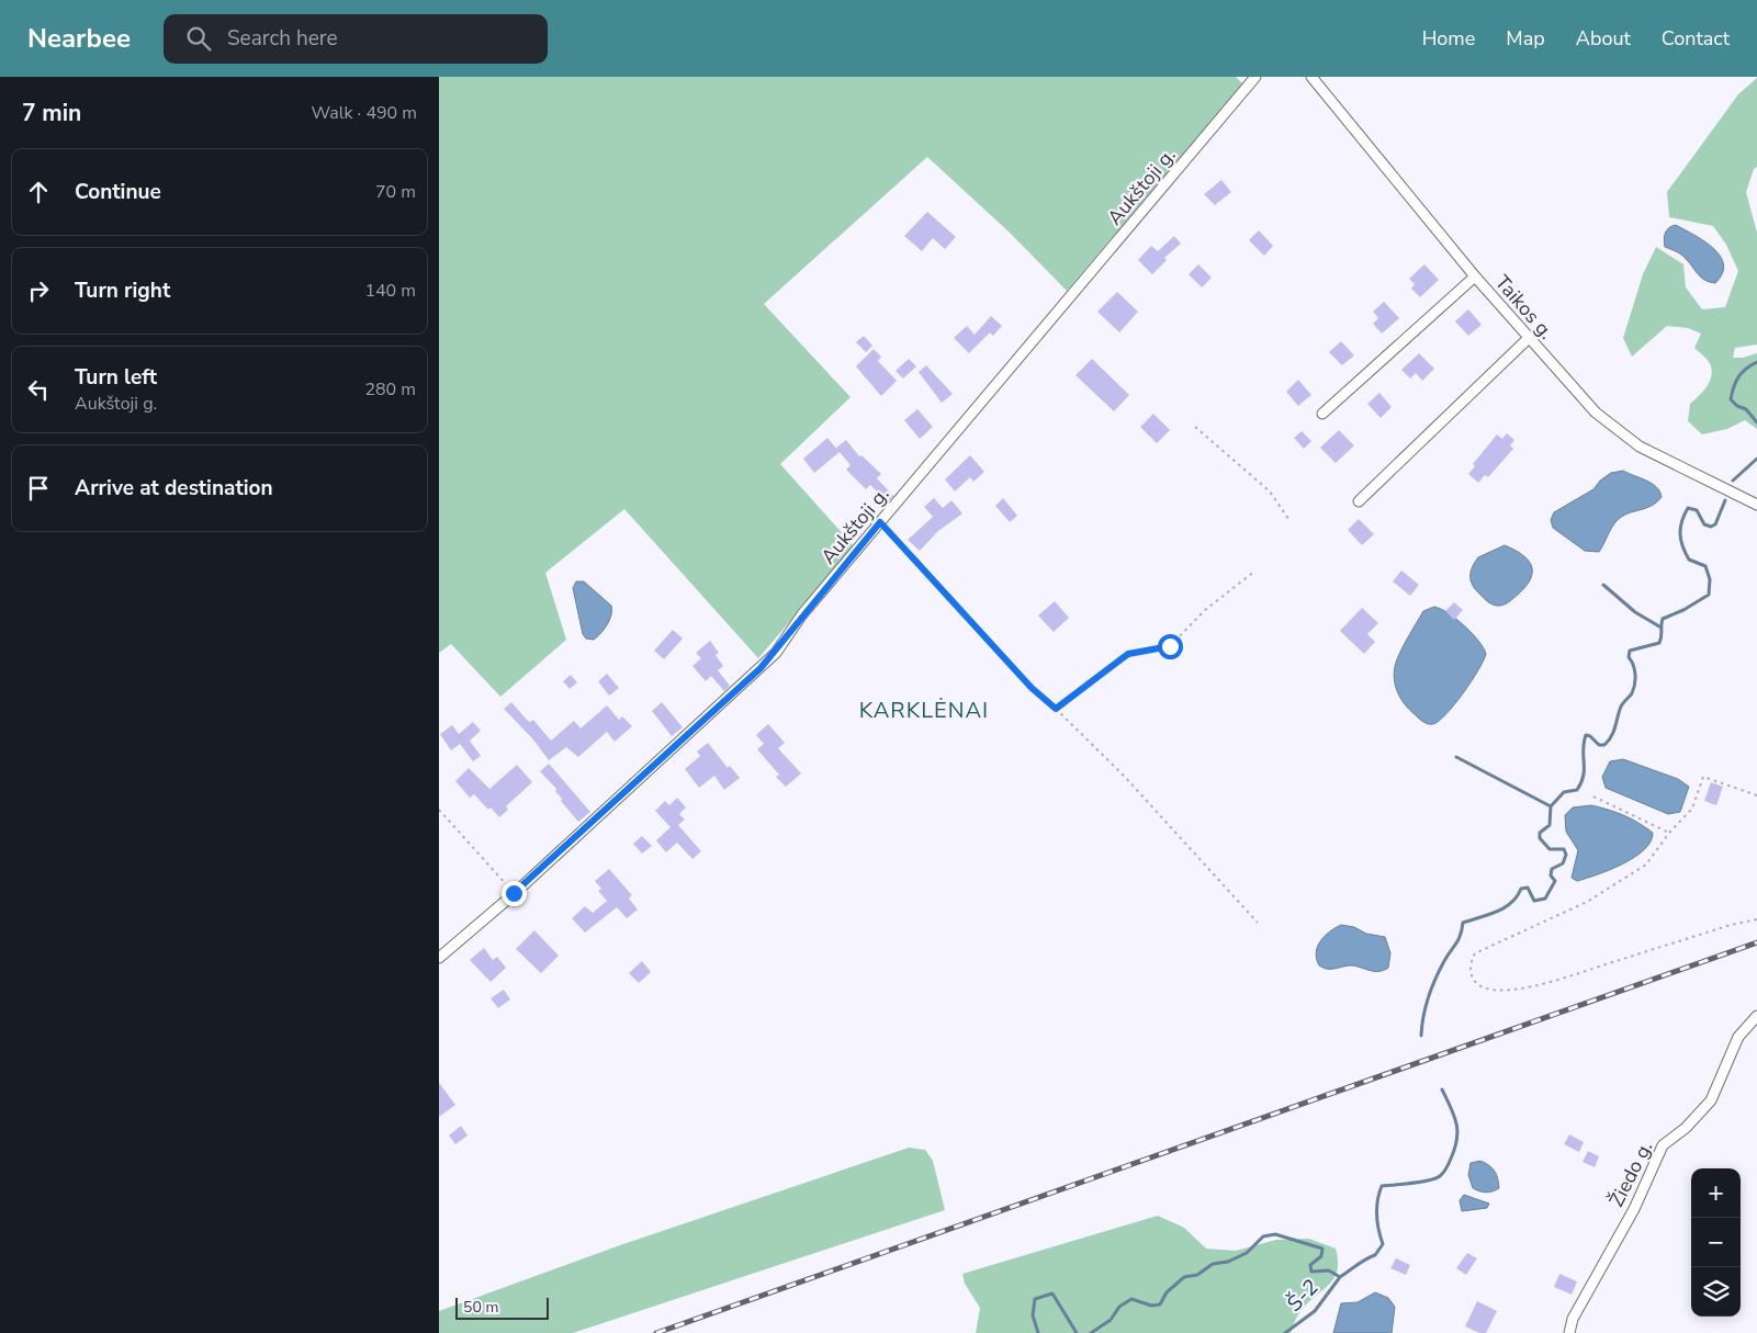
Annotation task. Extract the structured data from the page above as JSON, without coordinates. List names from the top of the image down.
{
  "streets": {
    "street": ["Aukštoji g.", "Taikos g.", "Žiedo g."]
  },
  "districts": ["KARKLĖNAI"],
  "water": ["Š-2"],
  "scale_bar": "50 m",
  "page": {
    "header": "Nearbee",
    "search": "Search here",
    "nav": [
      "Home",
      "Map",
      "About",
      "Contact"
    ],
    "heading": ["7 min", "Walk · 490 m"],
    "list": [
      ["Continue", "70 m"],
      ["Turn right", "140 m"],
      ["Turn left", "Aukštoji g.", "280 m"],
      "Arrive at destination"
    ],
    "map_buttons": ["+", "−"],
    "scale": "50 m"
  }
}
